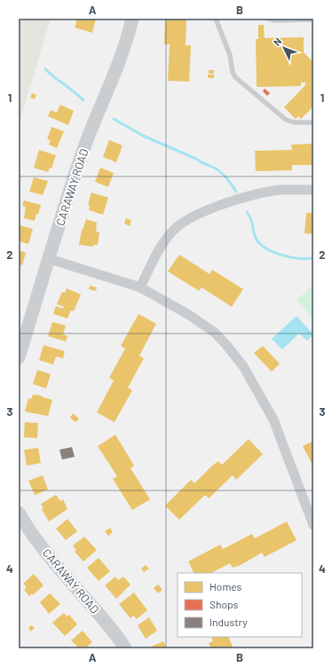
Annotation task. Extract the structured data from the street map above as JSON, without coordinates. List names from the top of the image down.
{
  "streets": {
    "street": ["CARAWAY ROAD"]
  },
  "legend": ["Homes", "Shops", "Industry"],
  "north": "top left",
  "grid": {
    "columns": ["A", "B"],
    "rows": [
      "1",
      "2",
      "3",
      "4"
    ]
  }
}
